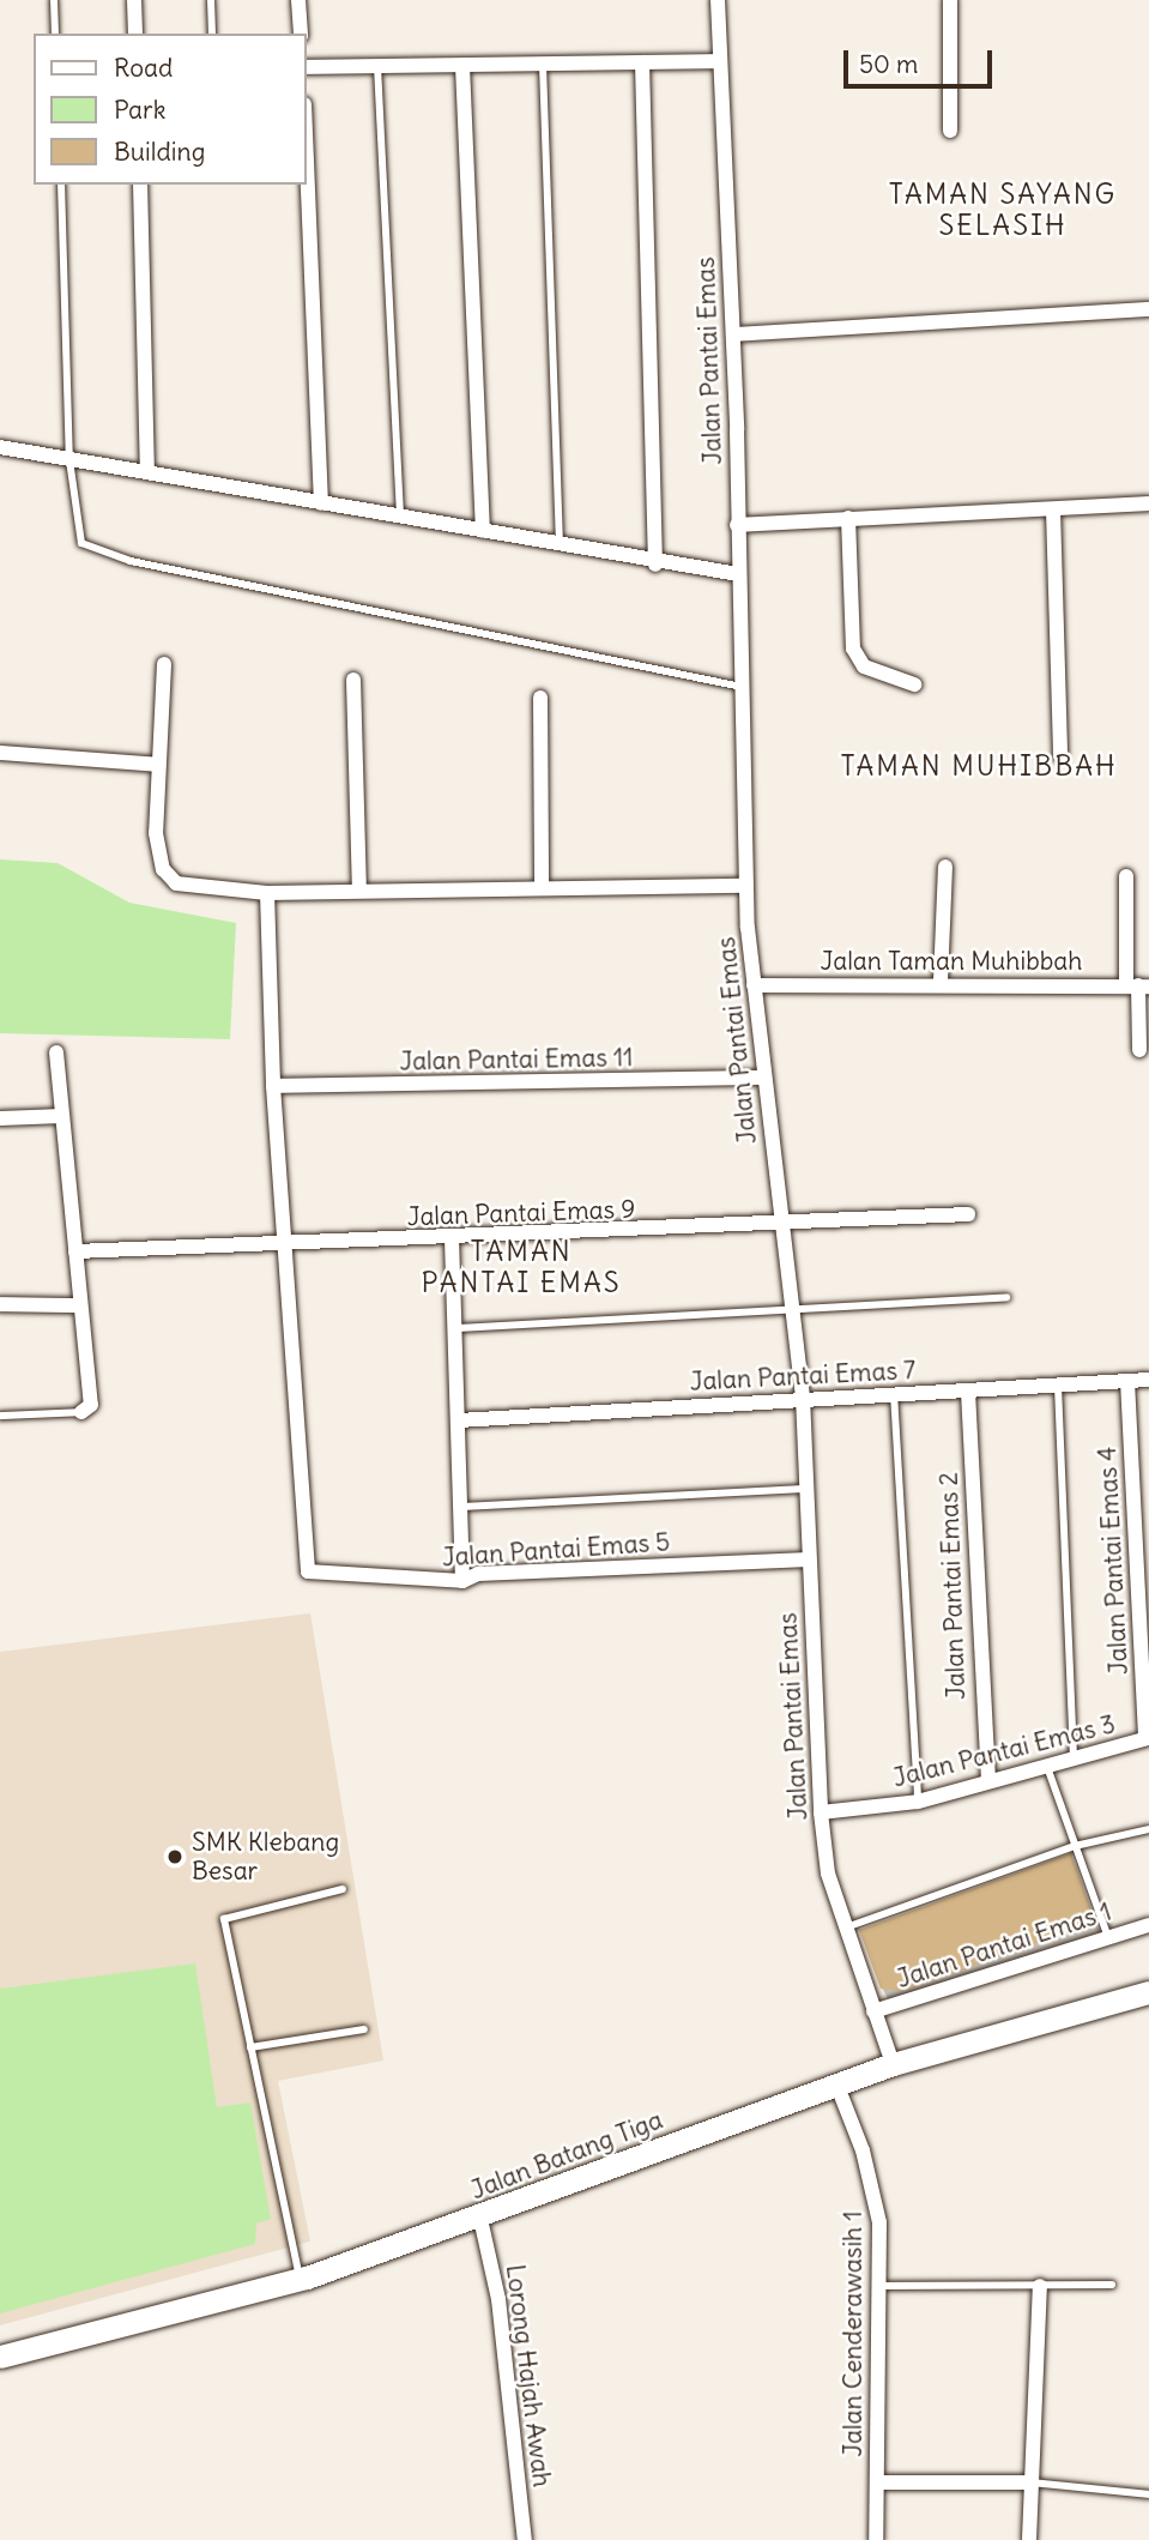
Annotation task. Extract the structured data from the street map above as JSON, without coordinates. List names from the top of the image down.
{
  "streets": {
    "main road": ["Jalan Batang Tiga"],
    "street": [
      "Jalan Pantai Emas",
      "Jalan Taman Muhibbah",
      "Jalan Pantai Emas 11",
      "Jalan Pantai Emas 9",
      "Jalan Pantai Emas 7",
      "Jalan Pantai Emas 5",
      "Jalan Pantai Emas 4",
      "Jalan Pantai Emas 2",
      "Jalan Pantai Emas 3",
      "Jalan Pantai Emas 1",
      "Jalan Cenderawasih 1",
      "Lorong Hajah Awah"
    ]
  },
  "crossings": [
    ["Jalan Pantai Emas", "Jalan Taman Muhibbah"],
    ["Jalan Pantai Emas", "Jalan Pantai Emas 11"],
    ["Jalan Pantai Emas", "Jalan Pantai Emas 9"],
    ["Jalan Pantai Emas", "Jalan Pantai Emas 7"],
    ["Jalan Pantai Emas", "Jalan Pantai Emas 5"],
    ["Jalan Pantai Emas", "Jalan Pantai Emas 3"],
    ["Jalan Pantai Emas", "Jalan Pantai Emas 1"],
    ["Jalan Pantai Emas", "Jalan Batang Tiga"],
    ["Jalan Pantai Emas 9", "Jalan Pantai Emas 5"],
    ["Jalan Pantai Emas 7", "Jalan Pantai Emas 4"],
    ["Jalan Pantai Emas 7", "Jalan Pantai Emas 2"],
    ["Jalan Pantai Emas 4", "Jalan Pantai Emas 3"],
    ["Jalan Pantai Emas 2", "Jalan Pantai Emas 3"],
    ["Jalan Batang Tiga", "Jalan Cenderawasih 1"],
    ["Jalan Batang Tiga", "Lorong Hajah Awah"]
  ],
  "districts": ["TAMAN SAYANG SELASIH", "TAMAN MUHIBBAH", "TAMAN PANTAI EMAS"],
  "places": ["SMK Klebang Besar"],
  "legend": ["Road", "Park", "Building"],
  "scale_bar": "50 m"
}
